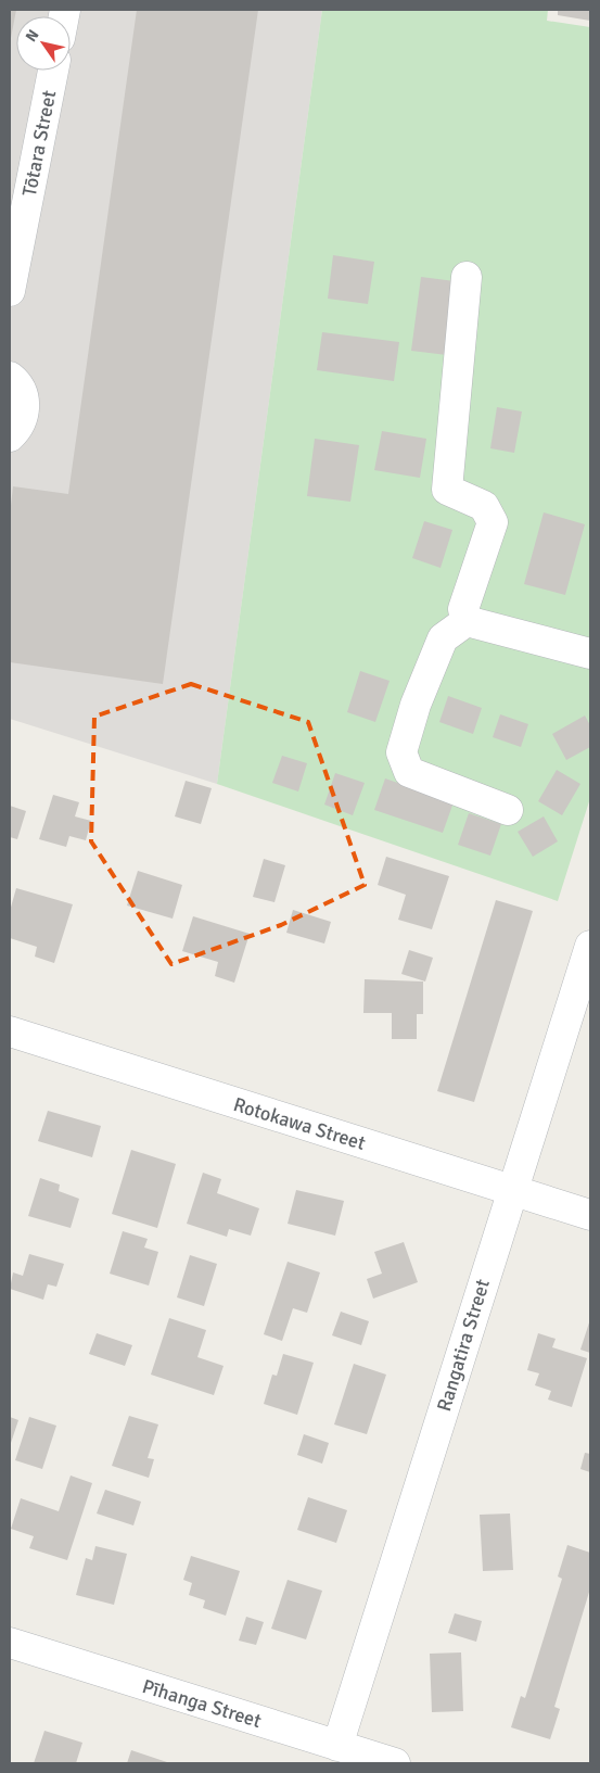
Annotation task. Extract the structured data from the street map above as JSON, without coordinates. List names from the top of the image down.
{
  "streets": {
    "street": [
      "Tōtara Street",
      "Rotokawa Street",
      "Rangatira Street",
      "Pīhanga Street"
    ]
  },
  "crossings": [
    ["Rotokawa Street", "Rangatira Street"],
    ["Rangatira Street", "Pīhanga Street"]
  ],
  "north": "top left"
}
